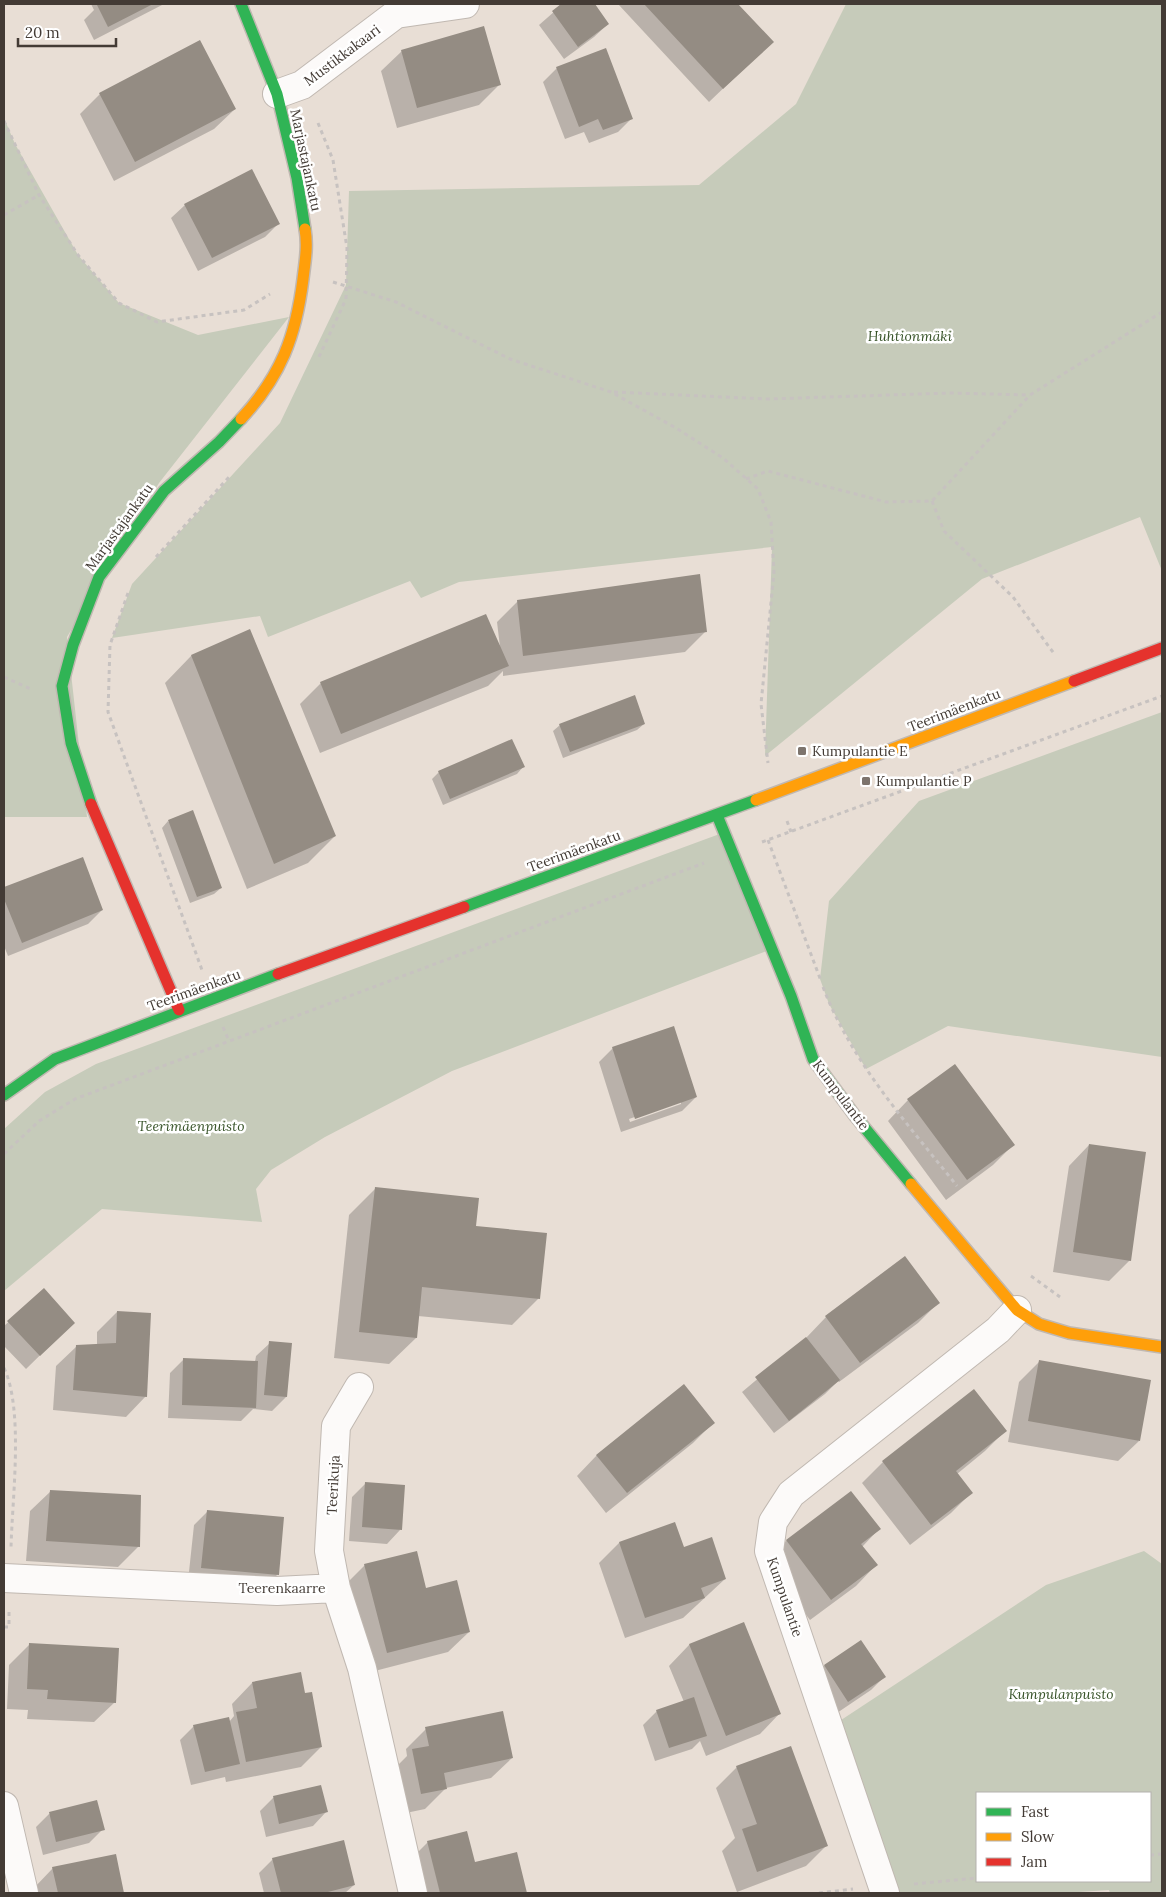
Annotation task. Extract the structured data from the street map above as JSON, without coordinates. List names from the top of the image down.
{
  "streets": {
    "street": [
      "Mustikkakaari",
      "Marjastajankatu",
      "Teerimäenkatu",
      "Kumpulantie",
      "Teerikuja",
      "Teerenkaarre"
    ]
  },
  "crossings": [
    ["Mustikkakaari", "Marjastajankatu"],
    ["Marjastajankatu", "Teerimäenkatu"],
    ["Teerimäenkatu", "Kumpulantie"],
    ["Teerikuja", "Teerenkaarre"]
  ],
  "parks": ["Huhtionmäki", "Teerimäenpuisto", "Kumpulanpuisto"],
  "places": {
    "transit": ["Kumpulantie E", "Kumpulantie P"]
  },
  "legend": ["Fast", "Slow", "Jam"],
  "scale_bar": "20 m"
}
